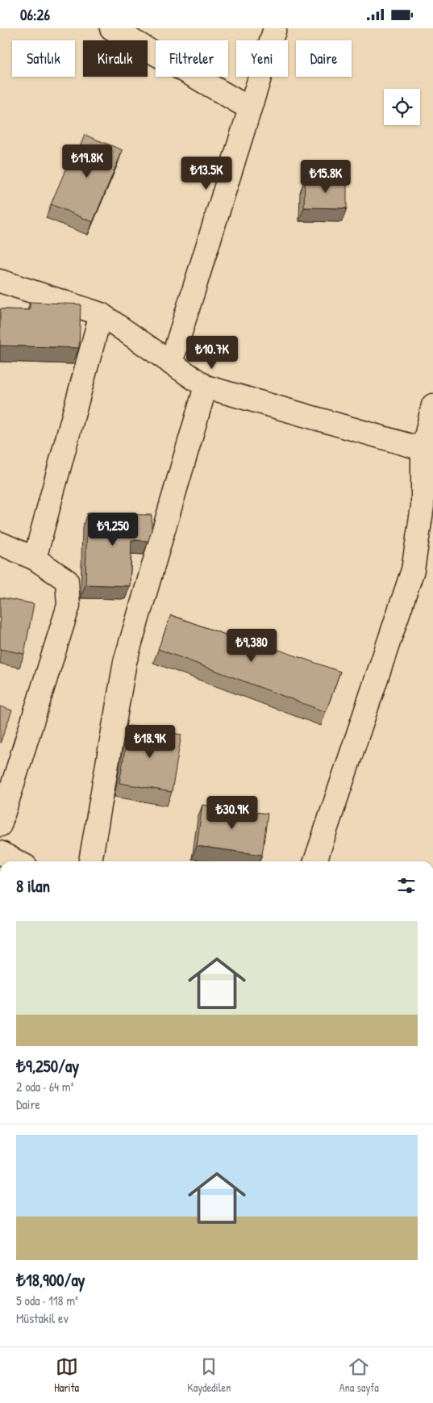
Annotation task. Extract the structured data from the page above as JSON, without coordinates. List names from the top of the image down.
{
  "page": {
    "status": "06:26",
    "chip": [
      "Satılık",
      "Kiralık",
      "Filtreler",
      "Yeni",
      "Daire"
    ],
    "price": [
      "₺19.8K",
      "₺13.5K",
      "₺15.8K",
      "₺10.7K",
      "₺9,250",
      "₺9,380",
      "₺18.9K",
      "₺30.9K"
    ],
    "heading": "8 ilan",
    "list": [
      {
        "name": "₺9,250/ay",
        "note": "2 oda · 64 m² · Daire"
      },
      {
        "name": "₺18,900/ay",
        "note": "5 oda · 118 m² · Müstakil ev"
      }
    ],
    "tabs": ["Harita", "Kaydedilen", "Ana sayfa"]
  }
}
